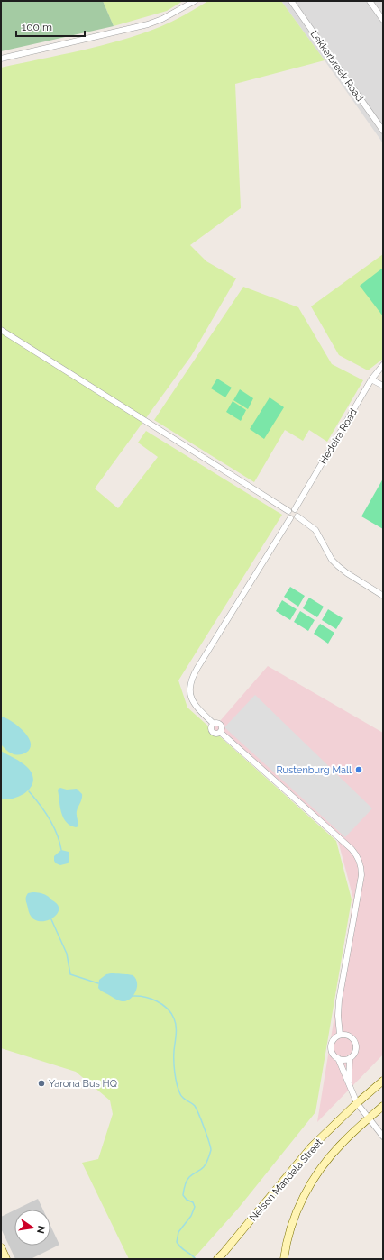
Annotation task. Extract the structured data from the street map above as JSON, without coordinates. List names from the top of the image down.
{
  "streets": {
    "main road": ["Nelson Mandela Street"],
    "street": ["Lekkerbreek Road", "Hedeira Road"]
  },
  "places": ["Rustenburg Mall", "Yarona Bus HQ"],
  "scale_bar": "100 m",
  "north": "right"
}
